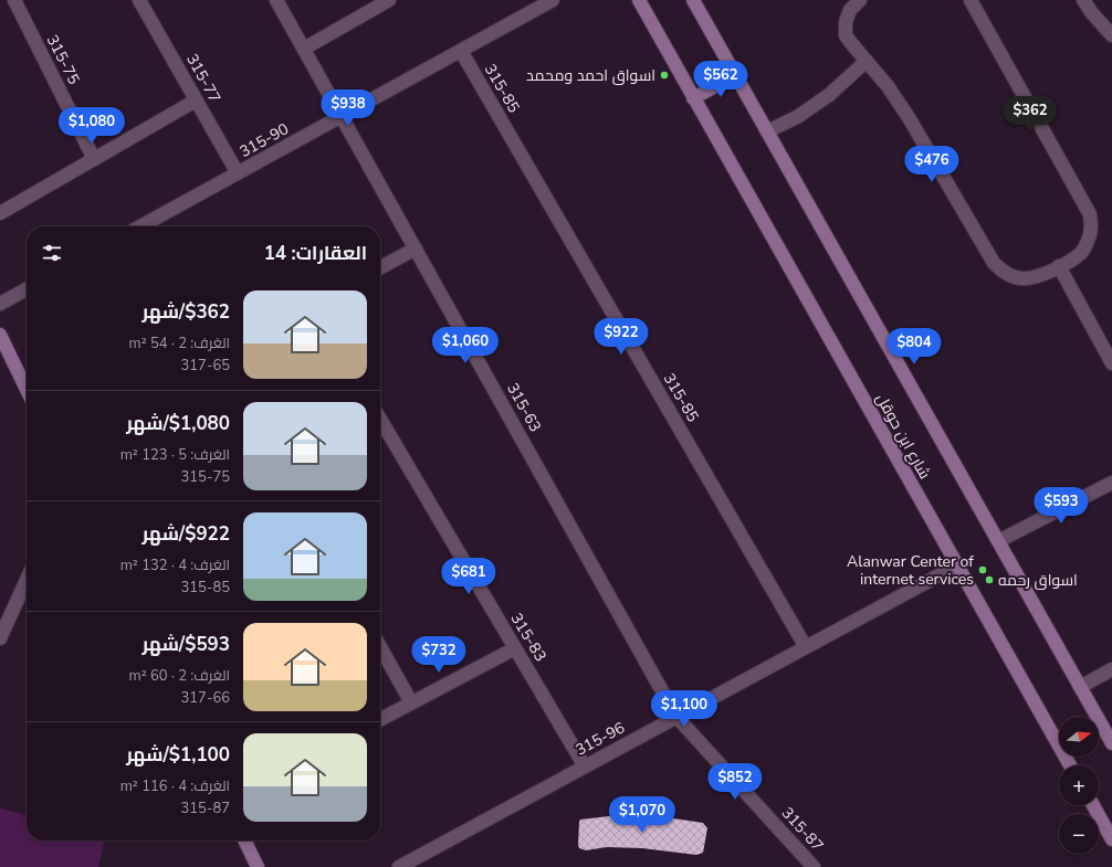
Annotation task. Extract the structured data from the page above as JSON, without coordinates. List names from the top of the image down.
{
  "streets": {
    "street": [
      "315-75",
      "315-77",
      "315-85",
      "315-90",
      "315-63",
      "شارع ابن حوقل",
      "315-83",
      "315-96",
      "315-87"
    ]
  },
  "crossings": [
    ["315-77", "315-90"],
    ["315-85", "315-90"],
    ["315-85", "315-96"],
    ["315-90", "315-63"],
    ["315-63", "315-96"],
    ["315-63", "315-87"],
    ["شارع ابن حوقل", "315-96"],
    ["315-83", "315-96"],
    ["315-96", "315-87"]
  ],
  "places": ["اسواق احمد ومحمد", "Alanwar Center of internet services", "اسواق رحمه"],
  "north": "right",
  "page": {
    "price": [
      "$562",
      "$938",
      "$362",
      "$1,080",
      "$476",
      "$922",
      "$1,060",
      "$804",
      "$593",
      "$681",
      "$732",
      "$1,100",
      "$852",
      "$1,070"
    ],
    "heading": "العقارات: 14",
    "list": [
      {
        "name": "$362/شهر",
        "note": "الغرف: 2 · 54 m² · 317-65"
      },
      {
        "name": "$1,080/شهر",
        "note": "الغرف: 5 · 123 m² · 315-75"
      },
      {
        "name": "$922/شهر",
        "note": "الغرف: 4 · 132 m² · 315-85"
      },
      {
        "name": "$593/شهر",
        "note": "الغرف: 2 · 60 m² · 317-66"
      },
      {
        "name": "$1,100/شهر",
        "note": "الغرف: 4 · 116 m² · 315-87"
      }
    ],
    "map_buttons": ["+", "−"]
  }
}
